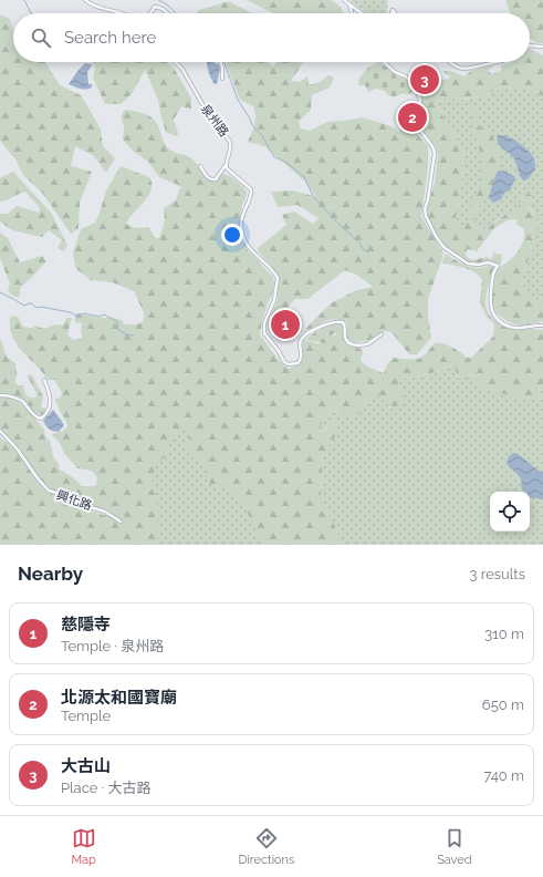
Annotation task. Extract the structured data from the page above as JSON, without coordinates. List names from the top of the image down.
{
  "streets": {
    "street": ["泉州路", "興化路"]
  },
  "page": {
    "search": "Search here",
    "pins": ["3", "2", "1"],
    "heading": ["Nearby", "3 results"],
    "list": [
      {
        "mark": "1",
        "name": "慈隱寺",
        "note": "Temple · 泉州路",
        "value": "310 m"
      },
      {
        "mark": "2",
        "name": "北源太和國寶廟",
        "note": "Temple",
        "value": "650 m"
      },
      {
        "mark": "3",
        "name": "大古山",
        "note": "Place · 大古路",
        "value": "740 m"
      }
    ],
    "nav": ["Map", "Directions", "Saved"]
  }
}
